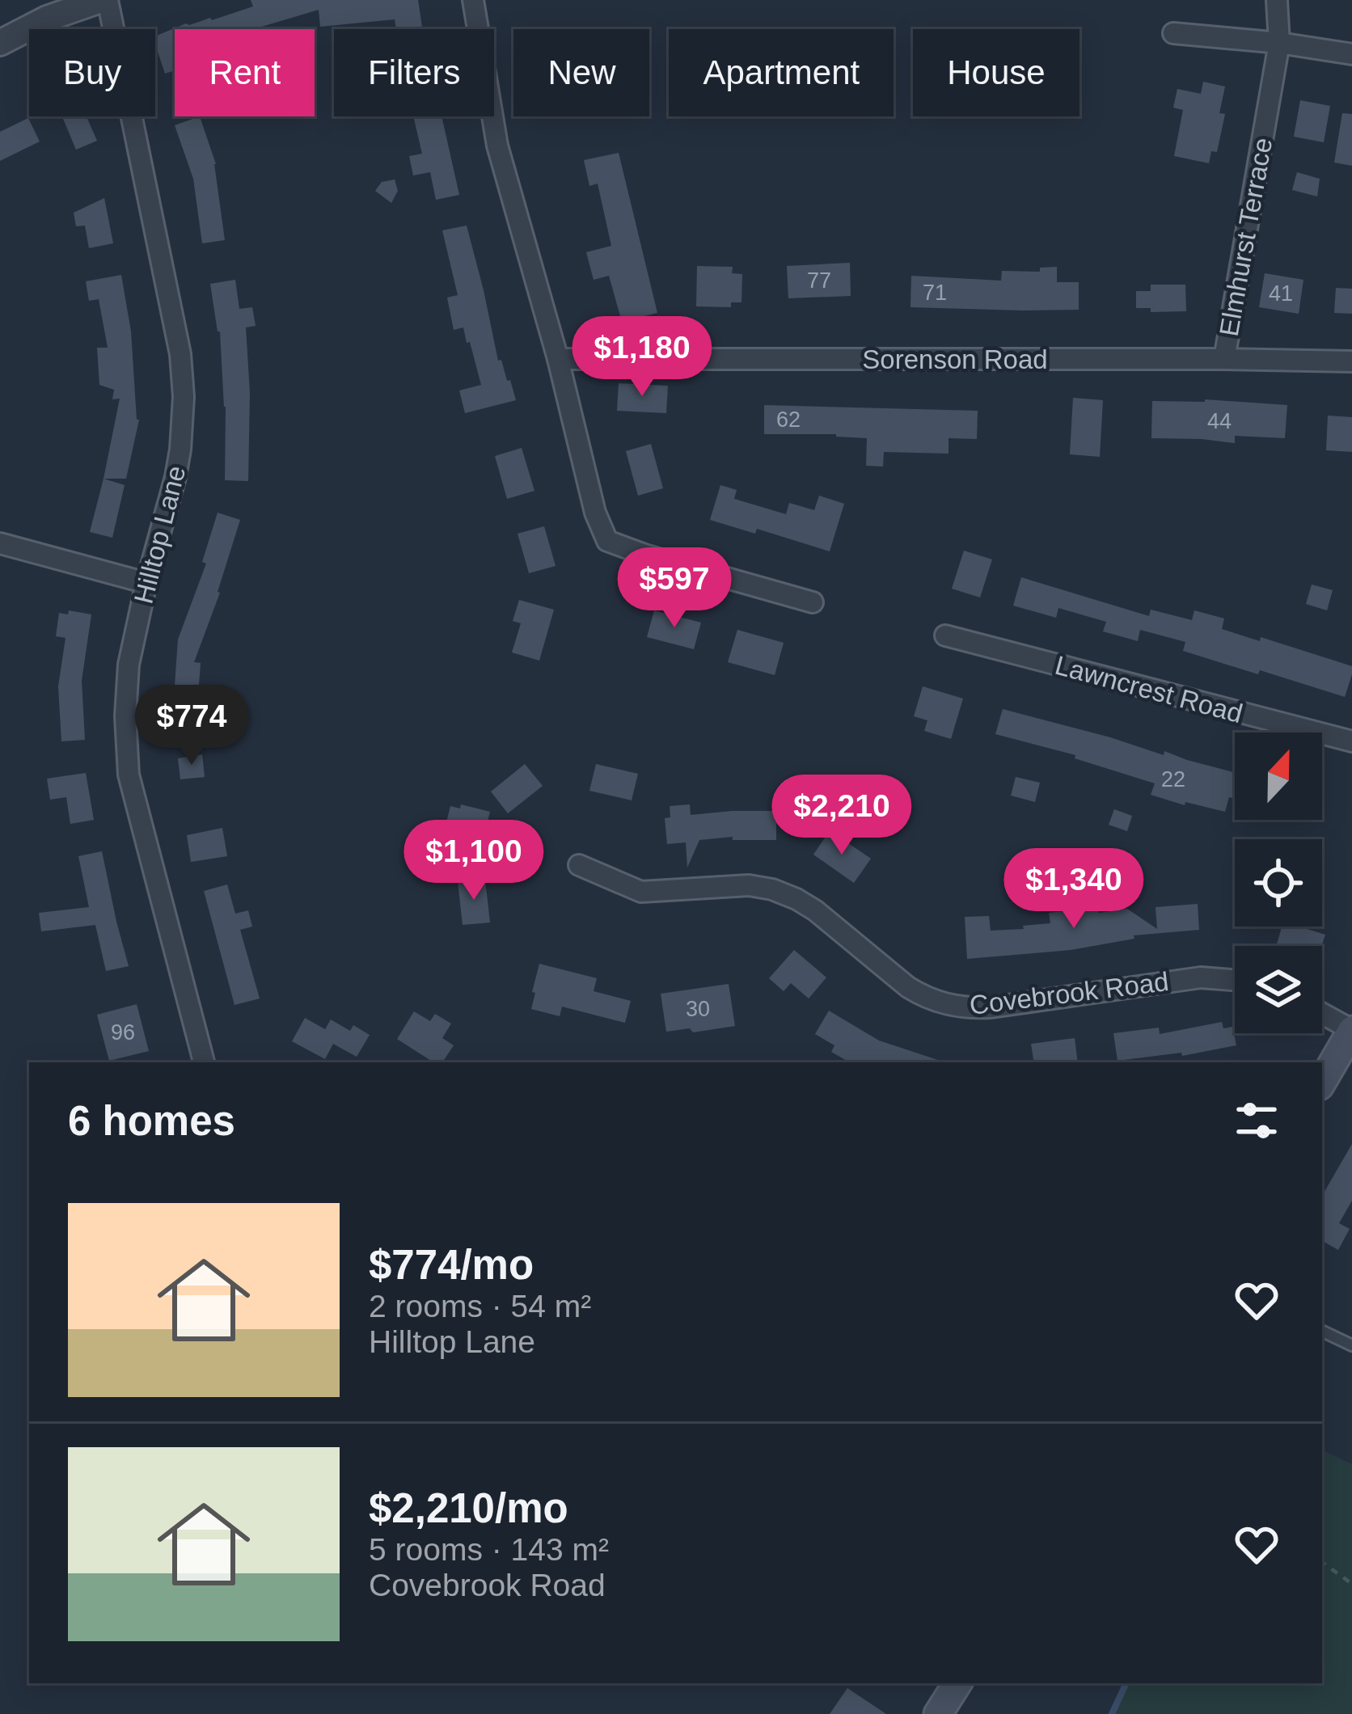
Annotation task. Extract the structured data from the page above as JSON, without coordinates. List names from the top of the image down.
{
  "streets": {
    "street": [
      "Elmhurst Terrace",
      "Sorenson Road",
      "Hilltop Lane",
      "Lawncrest Road",
      "Covebrook Road"
    ]
  },
  "crossings": [
    ["Elmhurst Terrace", "Sorenson Road"]
  ],
  "house_numbers": [
    "77",
    "71",
    "41",
    "62",
    "44",
    "22",
    "30",
    "96"
  ],
  "north": "top",
  "page": {
    "chip": [
      "Buy",
      "Rent",
      "Filters",
      "New",
      "Apartment",
      "House"
    ],
    "price": [
      "$1,180",
      "$597",
      "$774",
      "$2,210",
      "$1,100",
      "$1,340"
    ],
    "heading": "6 homes",
    "list": [
      {
        "name": "$774/mo",
        "note": "2 rooms · 54 m² · Hilltop Lane"
      },
      {
        "name": "$2,210/mo",
        "note": "5 rooms · 143 m² · Covebrook Road"
      }
    ]
  }
}
